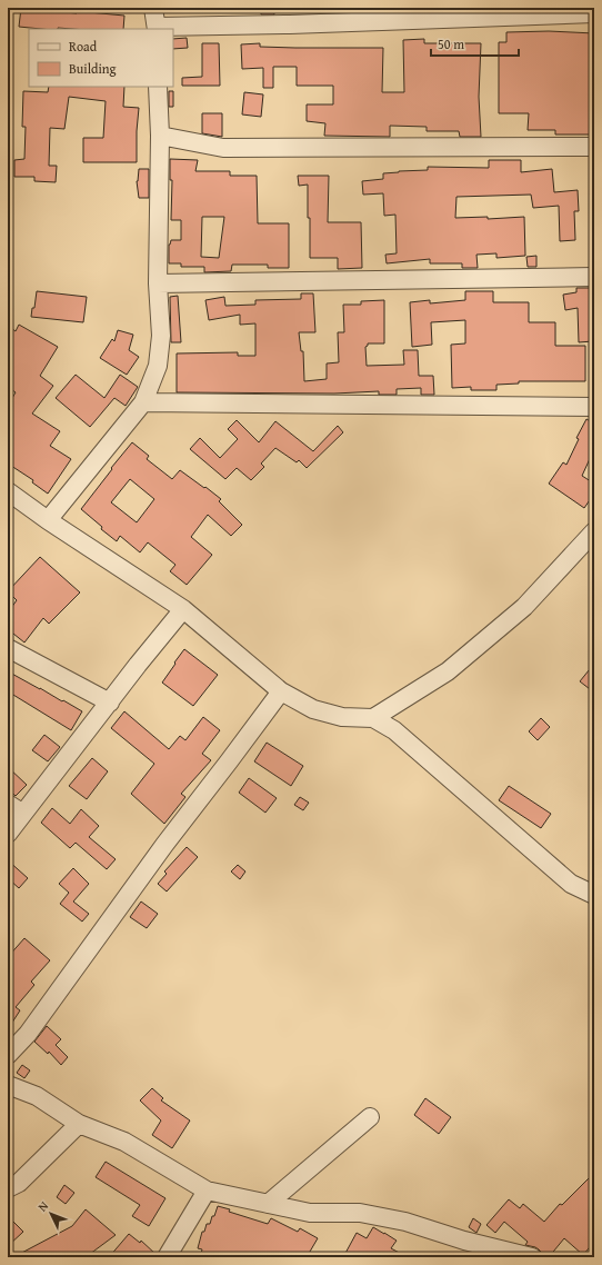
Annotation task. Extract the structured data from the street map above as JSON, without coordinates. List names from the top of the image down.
{
  "legend": ["Road", "Building"],
  "scale_bar": "50 m",
  "north": "top left"
}
